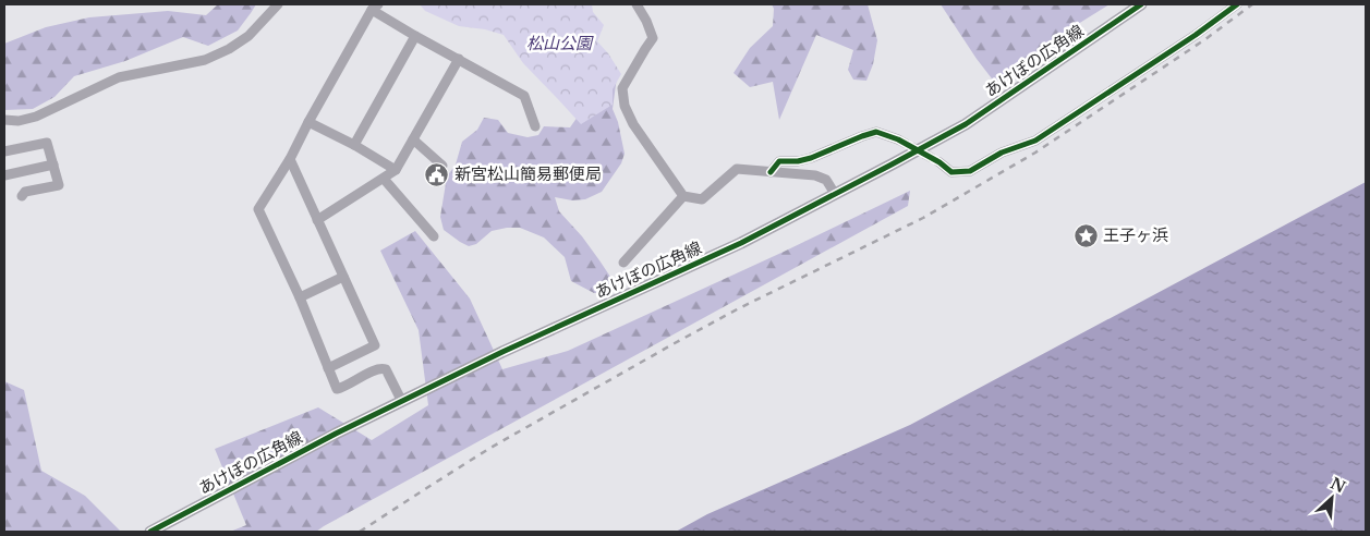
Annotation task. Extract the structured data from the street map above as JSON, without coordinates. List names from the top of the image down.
{
  "streets": {
    "main road": ["あけぼの広角線"]
  },
  "parks": ["松山公園"],
  "places": {
    "public building": ["新宮松山簡易郵便局"],
    "place": ["王子ヶ浜"]
  },
  "north": "top right"
}
